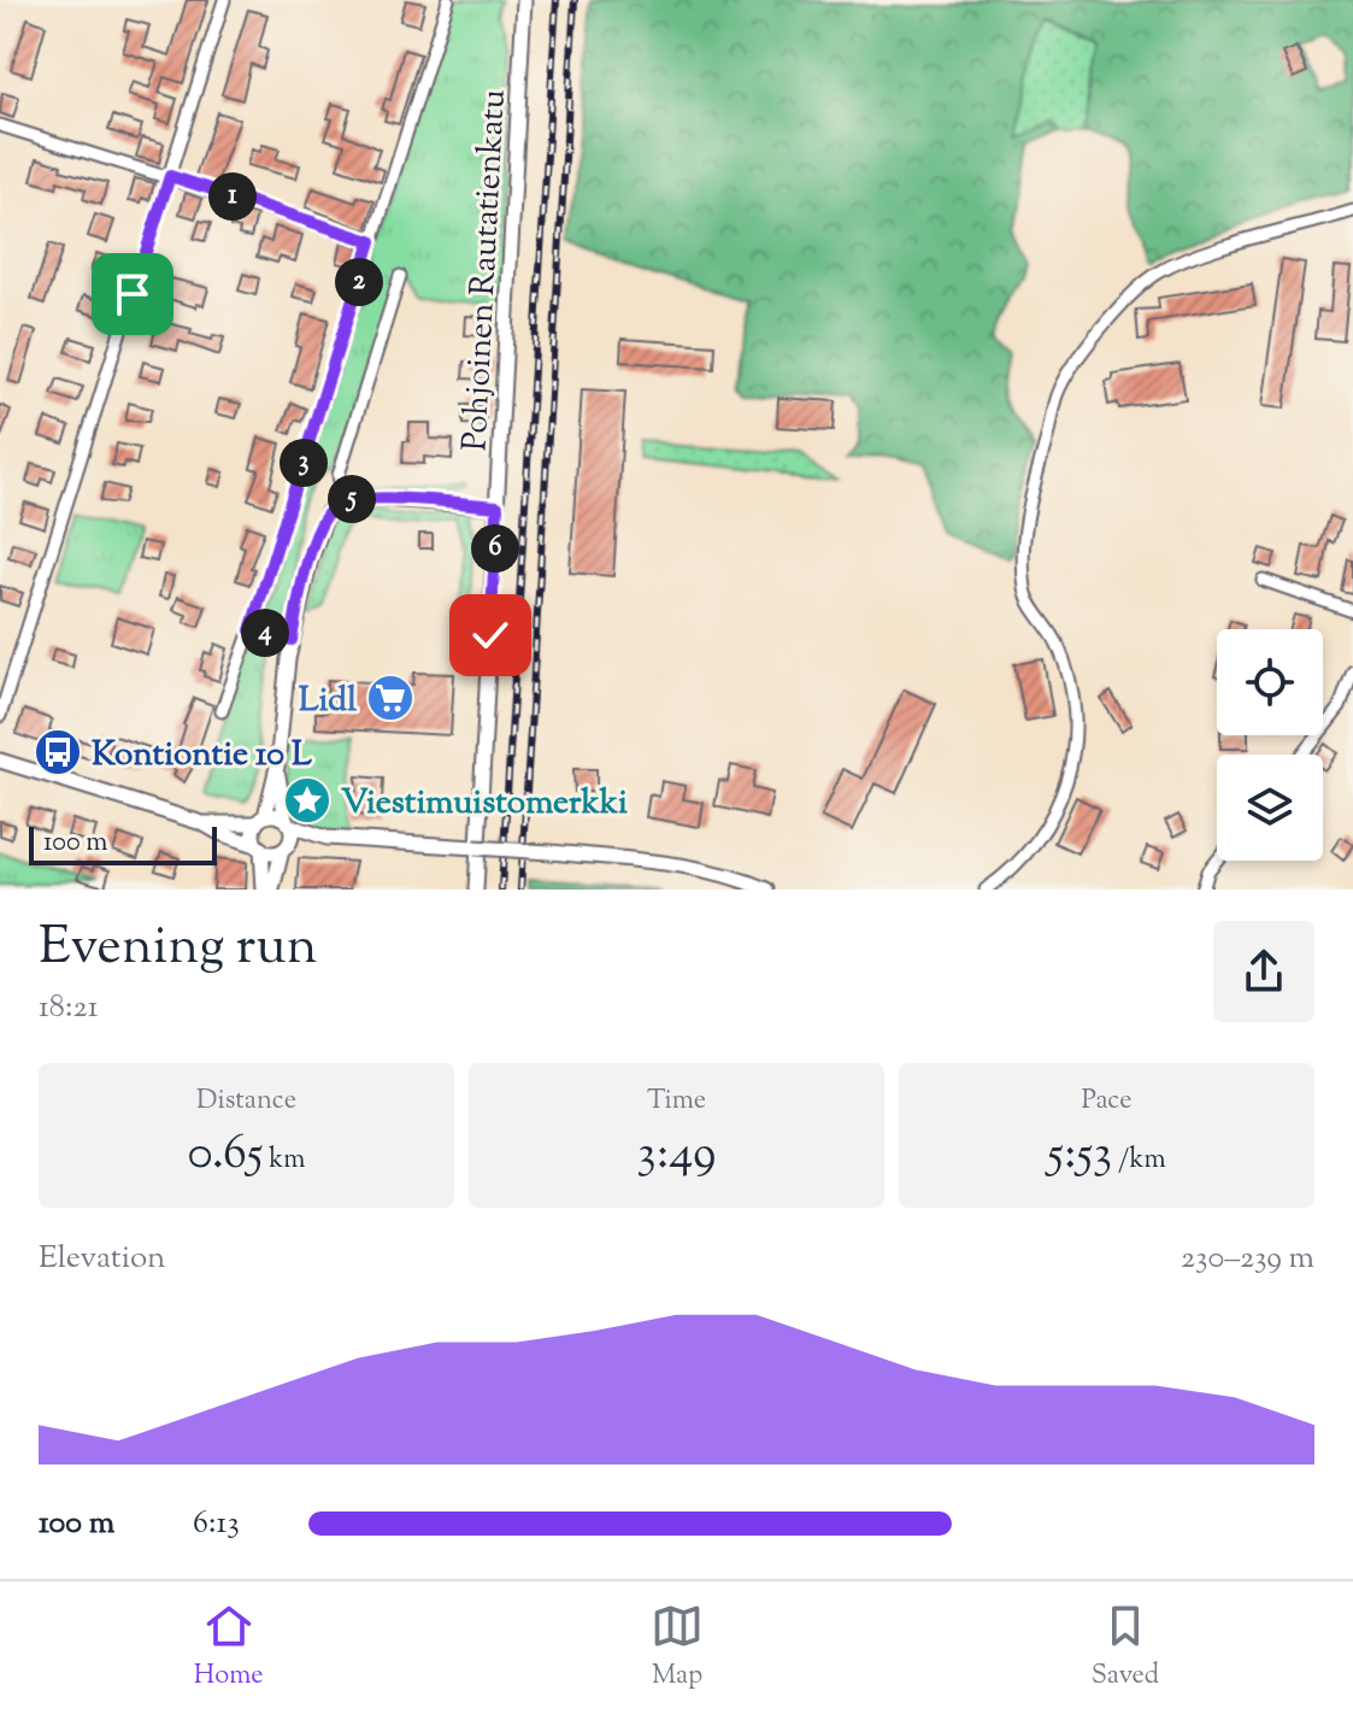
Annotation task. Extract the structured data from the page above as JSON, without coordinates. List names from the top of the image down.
{
  "streets": {
    "street": ["Pohjoinen Rautatienkatu"]
  },
  "places": {
    "supermarket": ["Lidl"],
    "bus stop": ["Kontiontie 10 L"],
    "place": ["Viestimuistomerkki"]
  },
  "scale_bar": "100 m",
  "page": {
    "pins": [
      "1",
      "2",
      "3",
      "5",
      "6",
      "4"
    ],
    "scale": "100 m",
    "heading": ["Evening run", "18:21"],
    "stats": [
      ["Distance", "0.65 km"],
      ["Time", "3:49"],
      ["Pace", "5:53 /km"]
    ],
    "chart": ["Elevation", "230–239 m"],
    "list": [
      {
        "name": "100 m",
        "note": "6:13"
      }
    ],
    "tabs": ["Home", "Map", "Saved"]
  }
}
